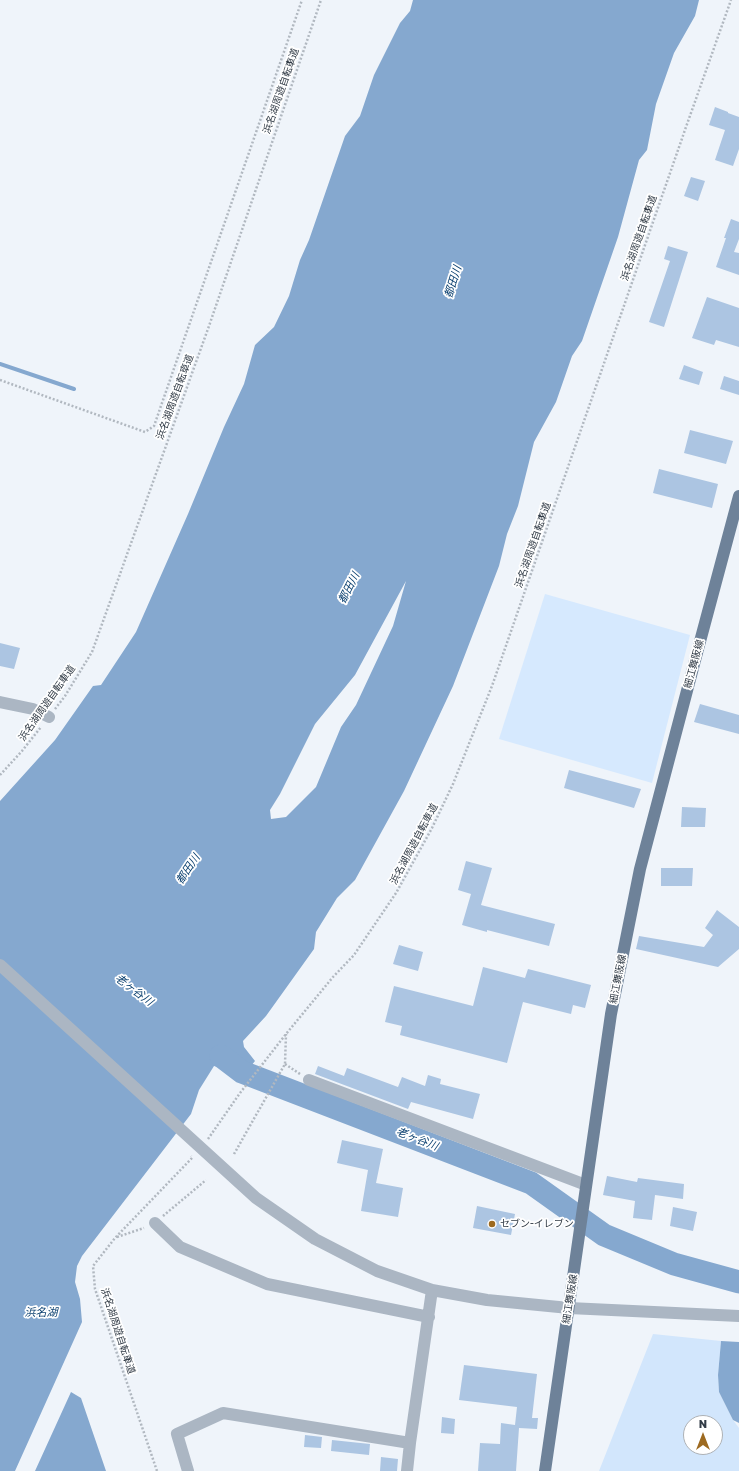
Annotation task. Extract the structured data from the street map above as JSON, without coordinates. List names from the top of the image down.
{
  "streets": {
    "main road": ["細江舞阪線"],
    "path": ["浜名湖周遊自転車道"]
  },
  "water": ["都田川", "老ヶ谷川", "浜名湖"],
  "places": ["セブン-イレブン"],
  "north": "top"
}
